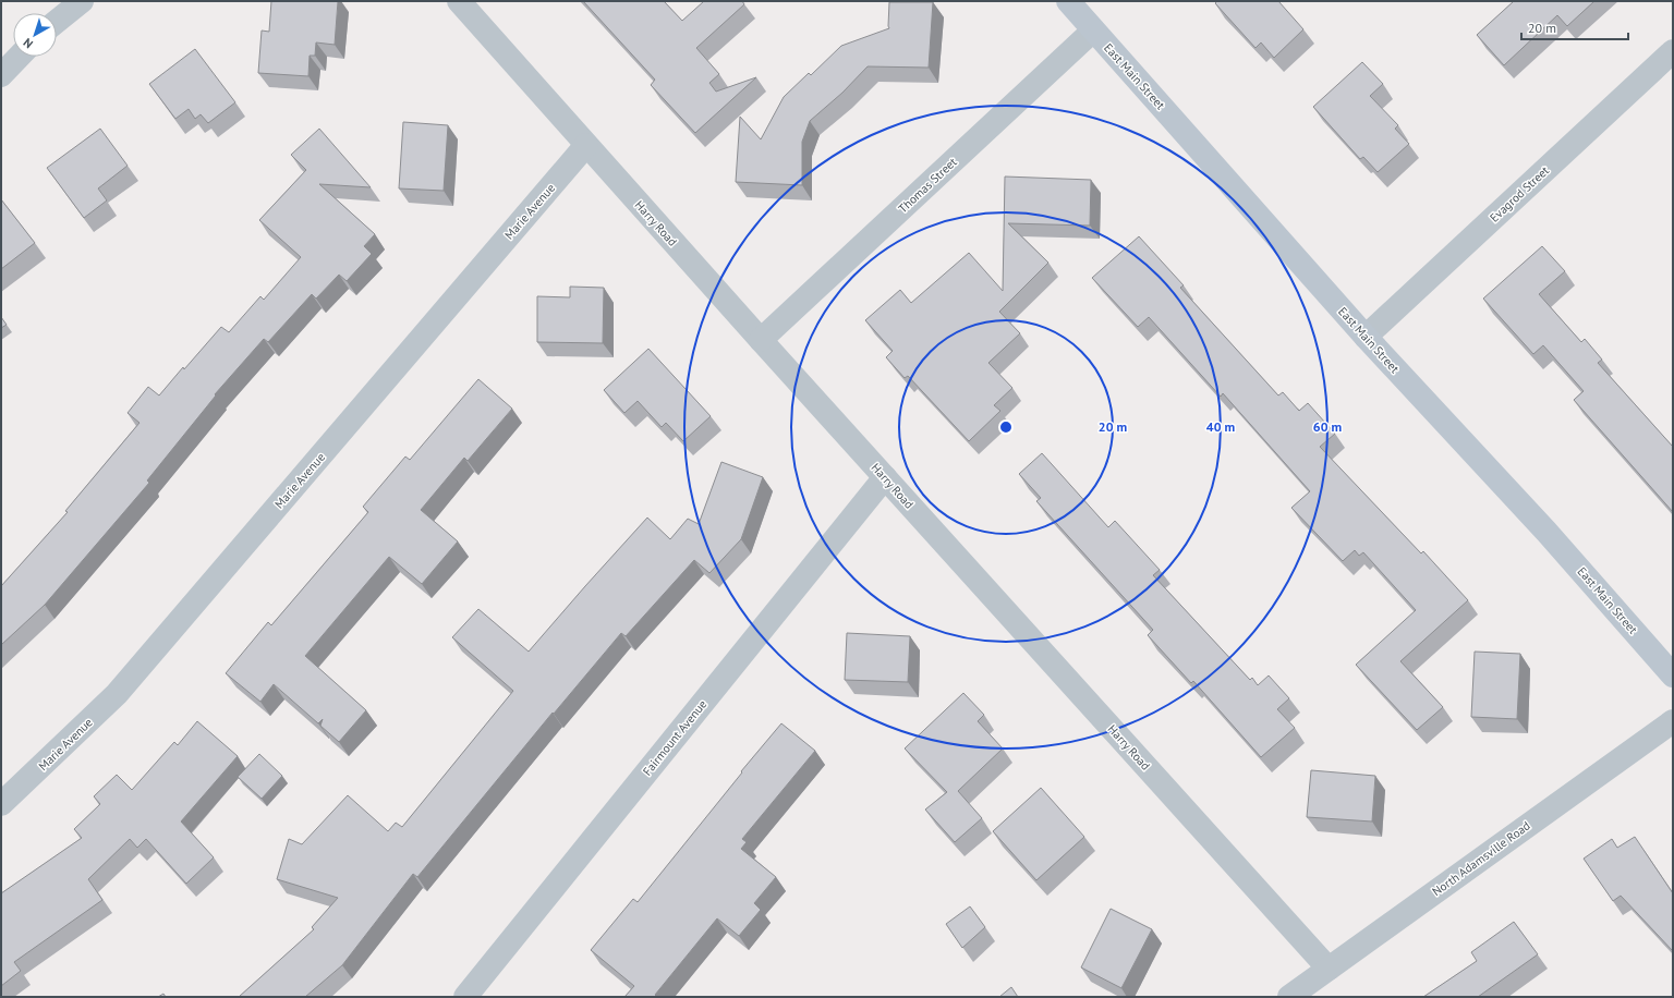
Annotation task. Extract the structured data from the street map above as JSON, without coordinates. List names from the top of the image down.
{
  "streets": {
    "street": [
      "East Main Street",
      "Thomas Street",
      "Evagrod Street",
      "Marie Avenue",
      "Harry Road",
      "Fairmount Avenue",
      "North Adamsville Road"
    ]
  },
  "crossings": [
    ["East Main Street", "Thomas Street"],
    ["East Main Street", "Evagrod Street"],
    ["Thomas Street", "Harry Road"],
    ["Marie Avenue", "Harry Road"],
    ["Harry Road", "Fairmount Avenue"],
    ["Harry Road", "North Adamsville Road"]
  ],
  "scale_bar": "20 m",
  "north": "bottom left",
  "rings": ["20 m", "40 m", "60 m"]
}
